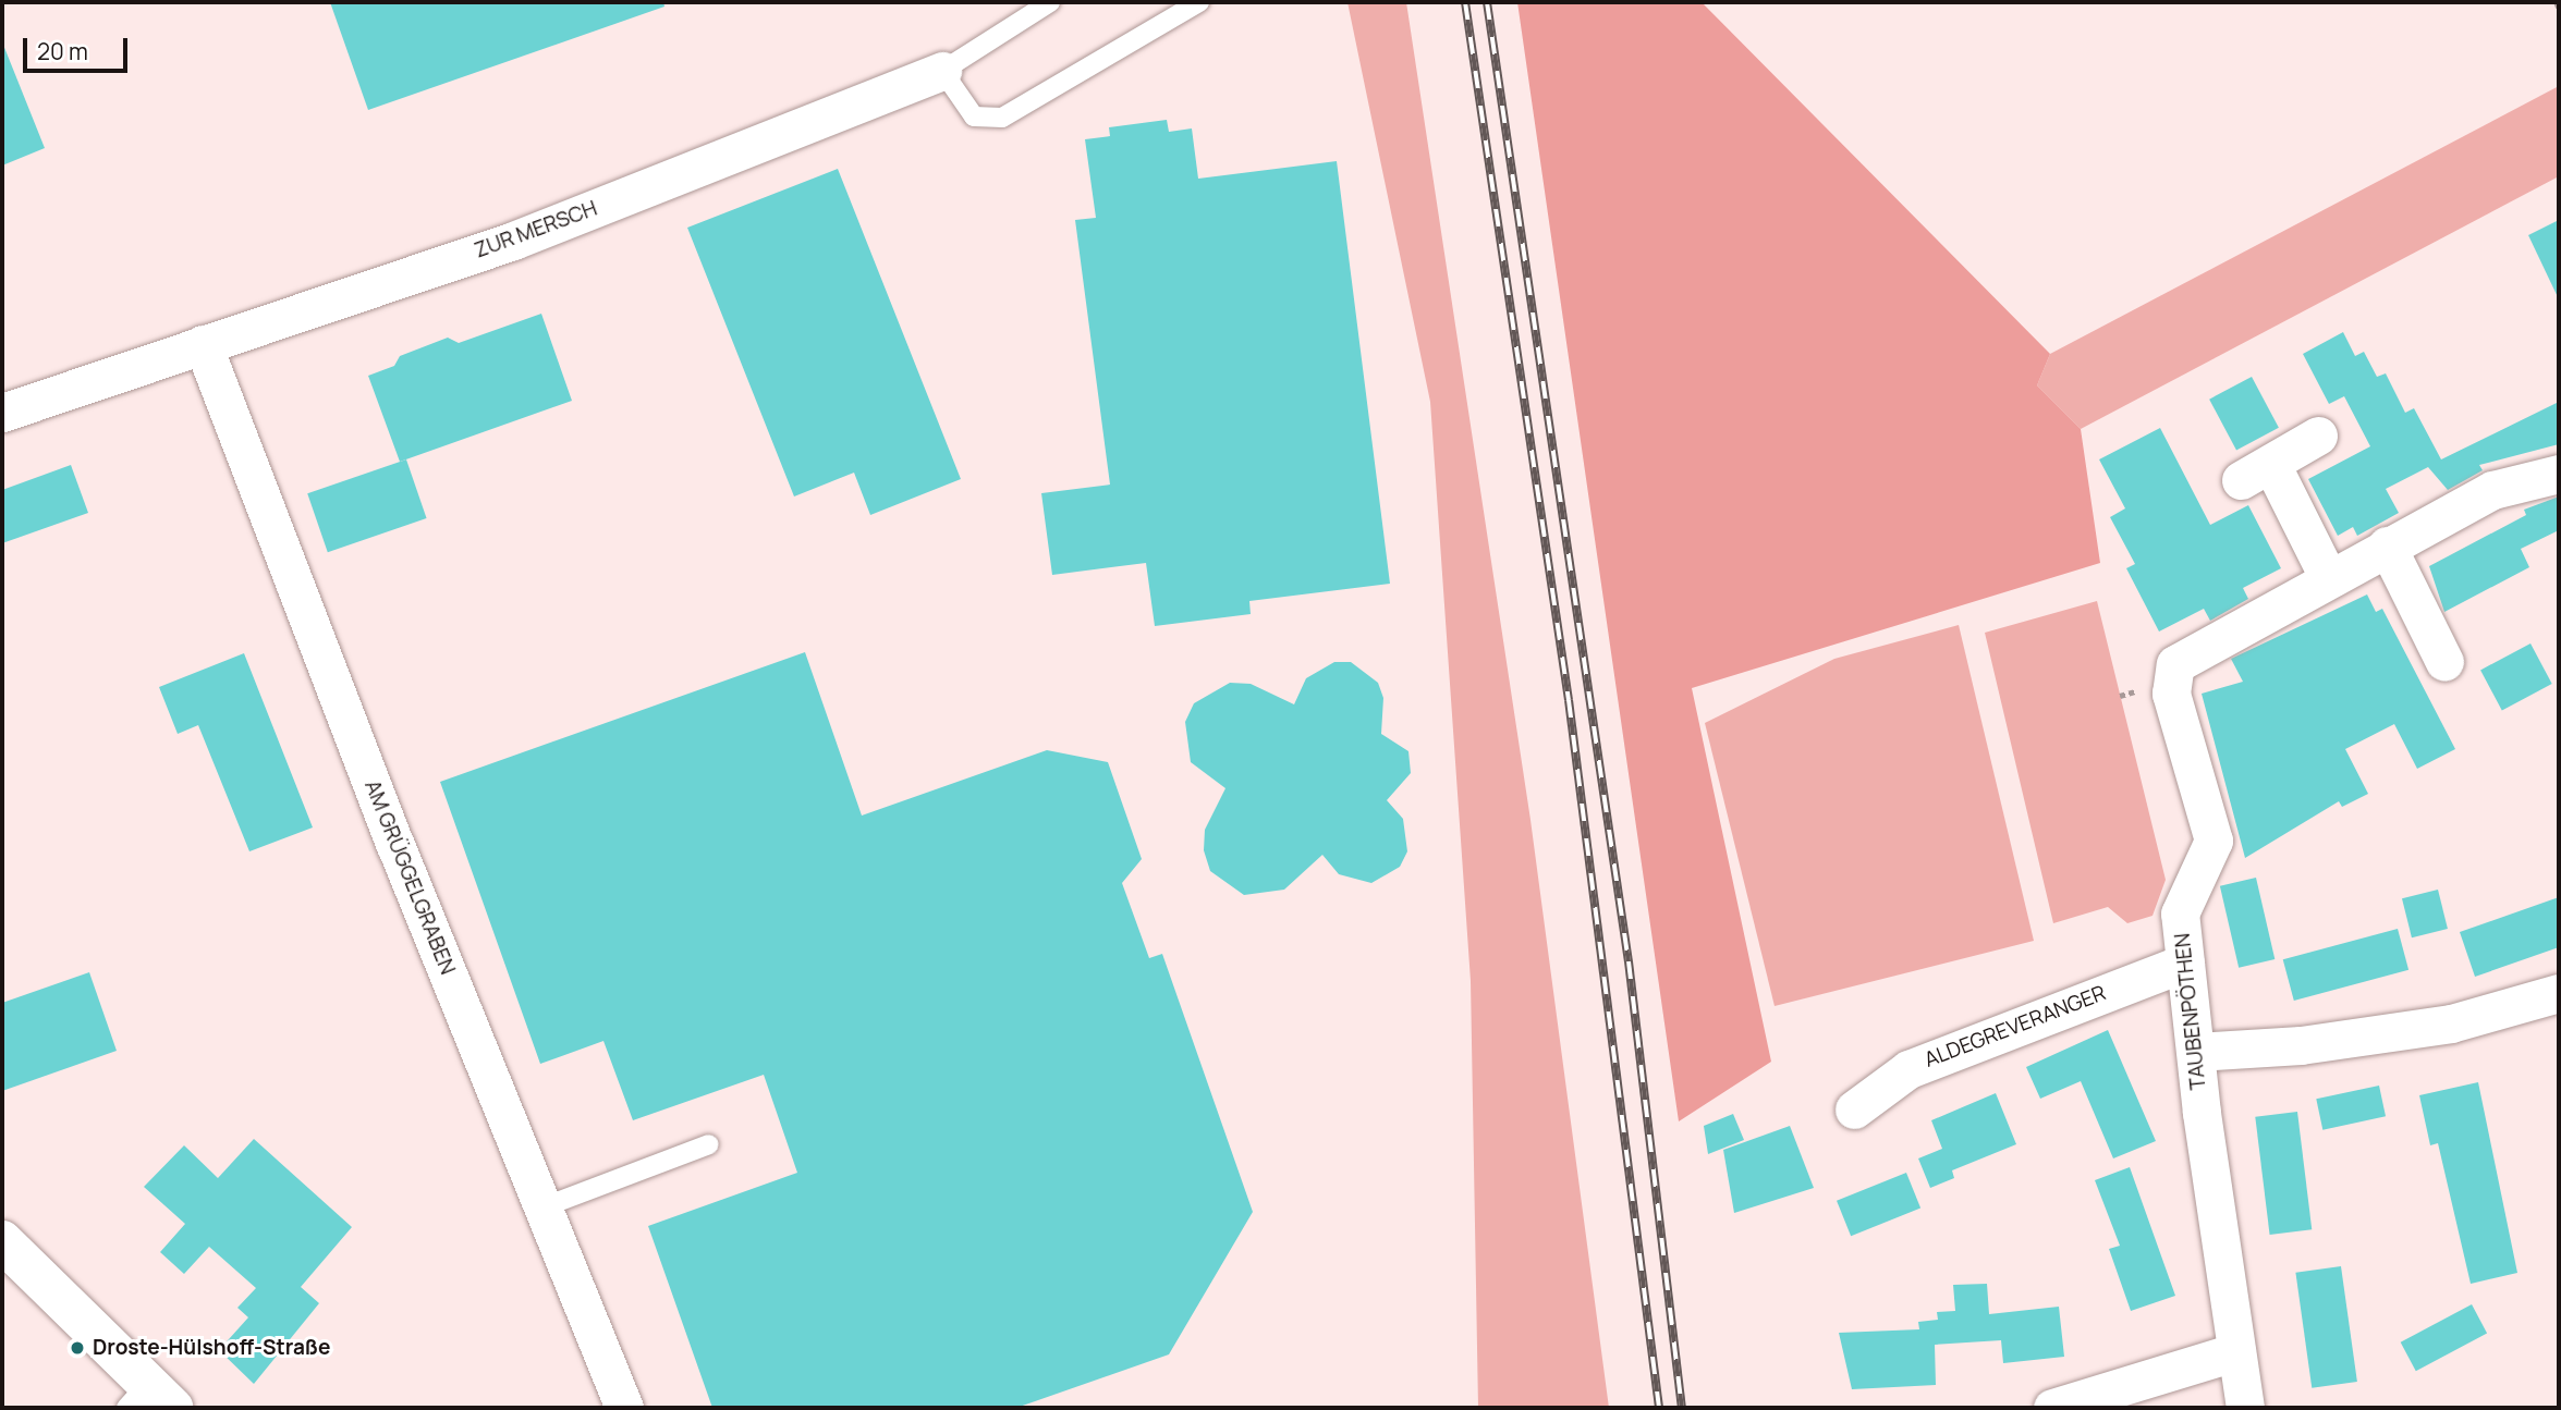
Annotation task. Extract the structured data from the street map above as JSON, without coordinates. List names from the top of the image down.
{
  "streets": {
    "street": [
      "ZUR MERSCH",
      "AM GRÜGGELGRABEN",
      "TAUBENPÖTHEN",
      "ALDEGREVERANGER"
    ]
  },
  "crossings": [
    ["ZUR MERSCH", "AM GRÜGGELGRABEN"],
    ["TAUBENPÖTHEN", "ALDEGREVERANGER"]
  ],
  "places": ["Droste-Hülshoff-Straße"],
  "scale_bar": "20 m"
}
